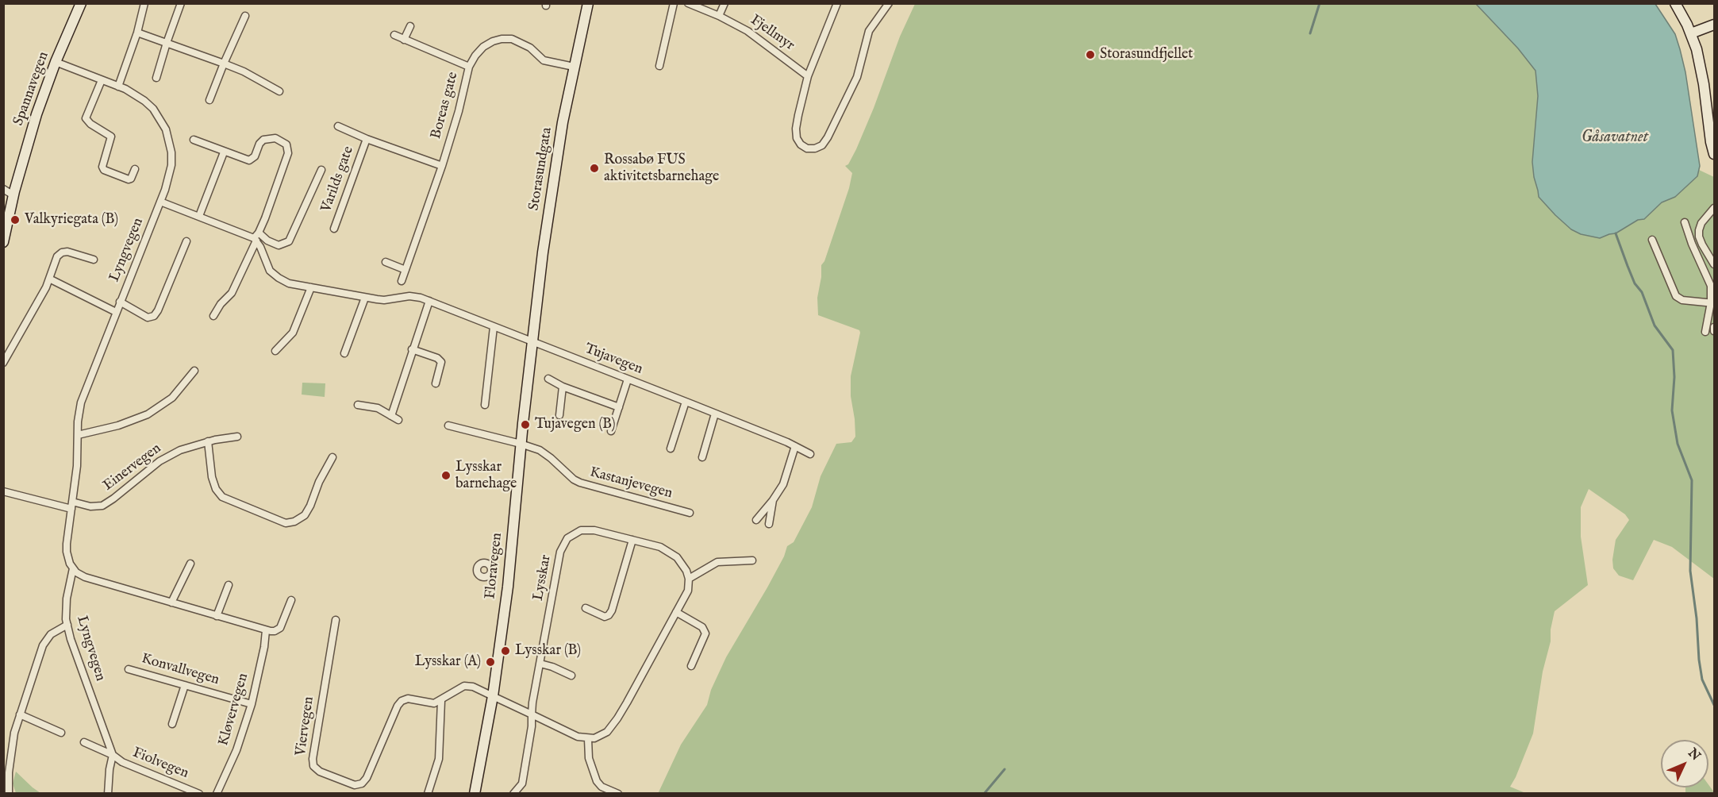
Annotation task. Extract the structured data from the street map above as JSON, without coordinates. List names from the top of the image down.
{
  "streets": {
    "street": [
      "Fjellmyr",
      "Spannavegen",
      "Boreas gate",
      "Storasundgata",
      "Varilds gate",
      "Lyngvegen",
      "Tujavegen",
      "Einervegen",
      "Kastanjevegen",
      "Floravegen",
      "Lysskar",
      "Konvallvegen",
      "Kløvervegen",
      "Viervegen",
      "Fiolvegen"
    ]
  },
  "crossings": [
    ["Spannavegen", "Lyngvegen"],
    ["Boreas gate", "Storasundgata"],
    ["Boreas gate", "Varilds gate"],
    ["Storasundgata", "Tujavegen"],
    ["Storasundgata", "Floravegen"],
    ["Lyngvegen", "Einervegen"],
    ["Lyngvegen", "Fiolvegen"],
    ["Tujavegen", "Floravegen"],
    ["Kastanjevegen", "Floravegen"],
    ["Konvallvegen", "Kløvervegen"]
  ],
  "water": ["Gåsavatnet"],
  "places": [
    "Storasundfjellet",
    "Rossabø FUS aktivitetsbarnehage",
    "Valkyriegata (B)",
    "Tujavegen (B)",
    "Lysskar barnehage",
    "Lysskar (B)",
    "Lysskar (A)"
  ],
  "north": "top right"
}
